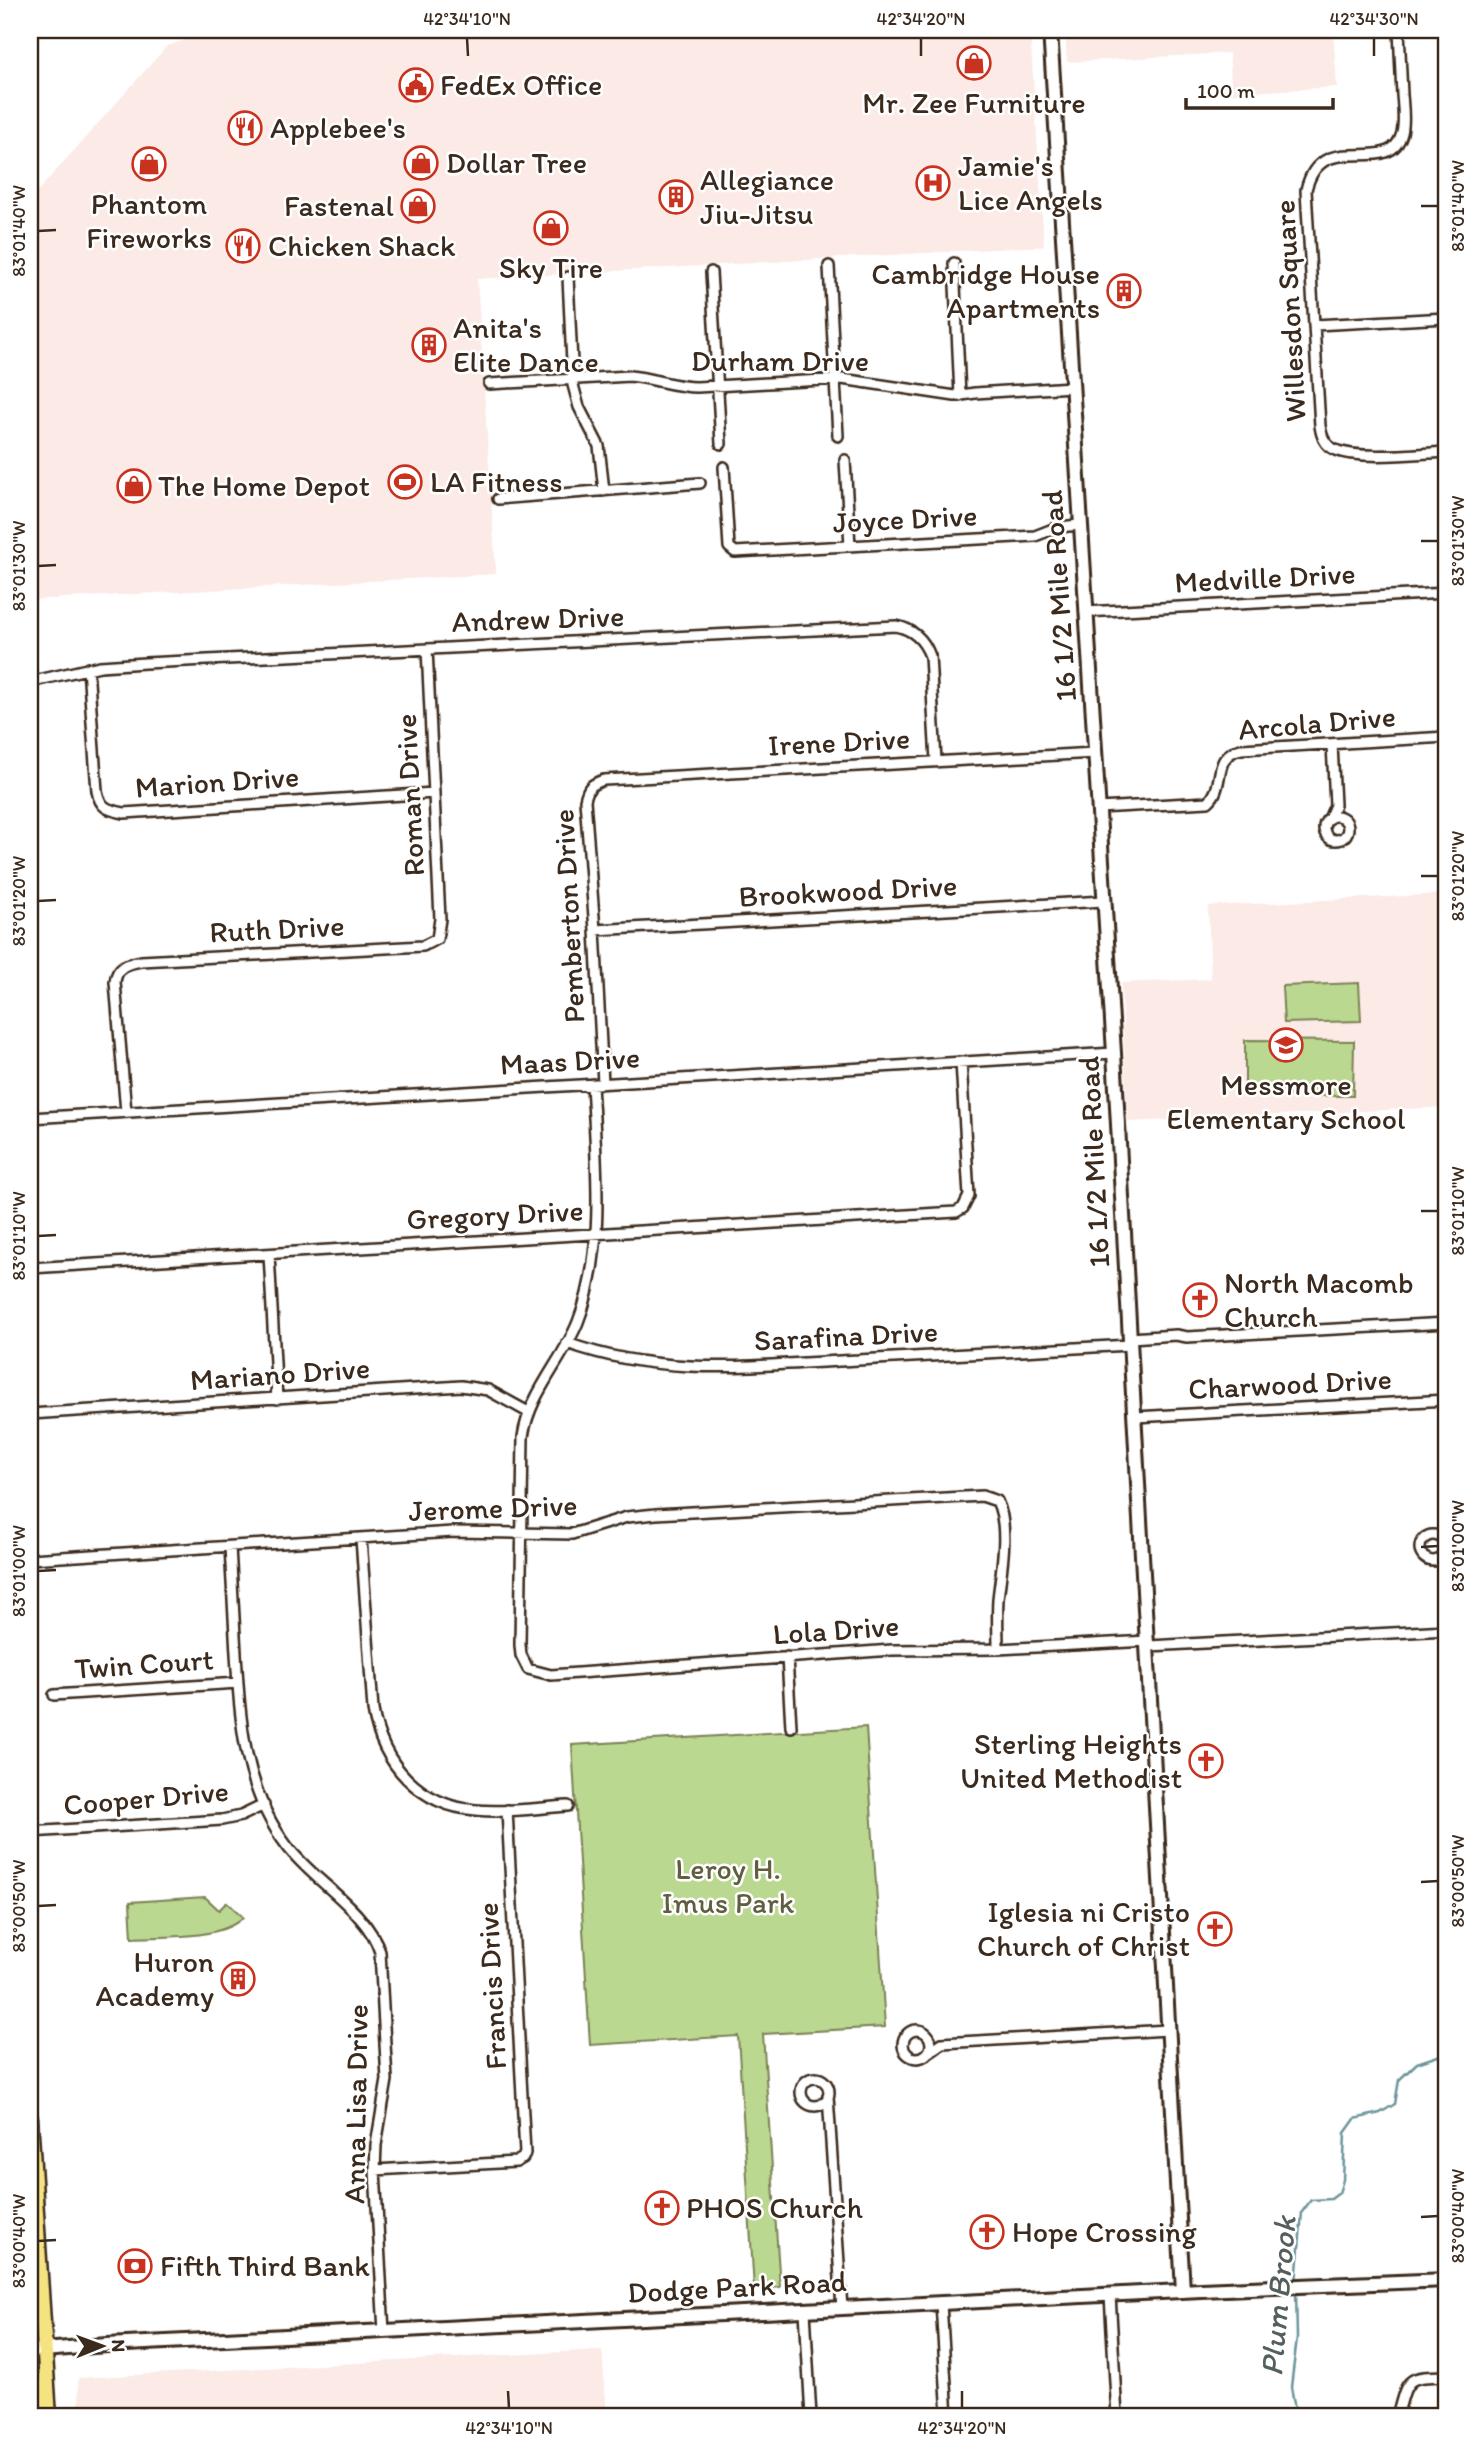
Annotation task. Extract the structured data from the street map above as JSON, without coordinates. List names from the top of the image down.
{
  "streets": {
    "street": [
      "Willesdon Square",
      "Durham Drive",
      "Joyce Drive",
      "Medville Drive",
      "16 1/2 Mile Road",
      "Andrew Drive",
      "Arcola Drive",
      "Irene Drive",
      "Marion Drive",
      "Roman Drive",
      "Brookwood Drive",
      "Pemberton Drive",
      "Ruth Drive",
      "Maas Drive",
      "Gregory Drive",
      "Sarafina Drive",
      "Mariano Drive",
      "Charwood Drive",
      "Jerome Drive",
      "Lola Drive",
      "Twin Court",
      "Cooper Drive",
      "Francis Drive",
      "Anna Lisa Drive",
      "Dodge Park Road"
    ]
  },
  "crossings": [
    ["Durham Drive", "16 1/2 Mile Road"],
    ["Joyce Drive", "16 1/2 Mile Road"],
    ["Medville Drive", "16 1/2 Mile Road"],
    ["16 1/2 Mile Road", "Arcola Drive"],
    ["16 1/2 Mile Road", "Irene Drive"],
    ["16 1/2 Mile Road", "Brookwood Drive"],
    ["16 1/2 Mile Road", "Maas Drive"],
    ["16 1/2 Mile Road", "Sarafina Drive"],
    ["16 1/2 Mile Road", "Charwood Drive"],
    ["16 1/2 Mile Road", "Lola Drive"],
    ["16 1/2 Mile Road", "Dodge Park Road"],
    ["Andrew Drive", "Irene Drive"],
    ["Andrew Drive", "Marion Drive"],
    ["Andrew Drive", "Roman Drive"],
    ["Irene Drive", "Pemberton Drive"],
    ["Marion Drive", "Roman Drive"],
    ["Roman Drive", "Ruth Drive"],
    ["Brookwood Drive", "Pemberton Drive"],
    ["Pemberton Drive", "Maas Drive"],
    ["Ruth Drive", "Maas Drive"],
    ["Maas Drive", "Gregory Drive"],
    ["Jerome Drive", "Lola Drive"],
    ["Jerome Drive", "Anna Lisa Drive"],
    ["Twin Court", "Anna Lisa Drive"],
    ["Cooper Drive", "Anna Lisa Drive"],
    ["Francis Drive", "Anna Lisa Drive"],
    ["Anna Lisa Drive", "Dodge Park Road"]
  ],
  "water": ["Plum Brook"],
  "parks": ["Leroy H. Imus Park"],
  "places": {
    "shop": [
      "Mr. Zee Furniture",
      "Dollar Tree",
      "Phantom Fireworks",
      "Fastenal",
      "Sky Tire",
      "The Home Depot"
    ],
    "public building": ["FedEx Office"],
    "restaurant": ["Applebee's", "Chicken Shack"],
    "hospital": ["Jamie's Lice Angels"],
    "building": [
      "Allegiance Jiu-Jitsu",
      "Cambridge House Apartments",
      "Anita's Elite Dance",
      "Huron Academy"
    ],
    "sports": ["LA Fitness"],
    "school or university": ["Messmore Elementary School"],
    "church": [
      "North Macomb Church",
      "Sterling Heights United Methodist",
      "Iglesia ni Cristo Church of Christ",
      "PHOS Church",
      "Hope Crossing"
    ],
    "bank": ["Fifth Third Bank"]
  },
  "scale_bar": "100 m",
  "north": "right",
  "coordinates": [
    "42°34'10\"N",
    "42°34'20\"N",
    "42°34'30\"N",
    "83°01'40\"W",
    "83°01'30\"W",
    "83°01'20\"W",
    "83°01'10\"W",
    "83°01'00\"W",
    "83°00'50\"W",
    "83°00'40\"W"
  ]
}
